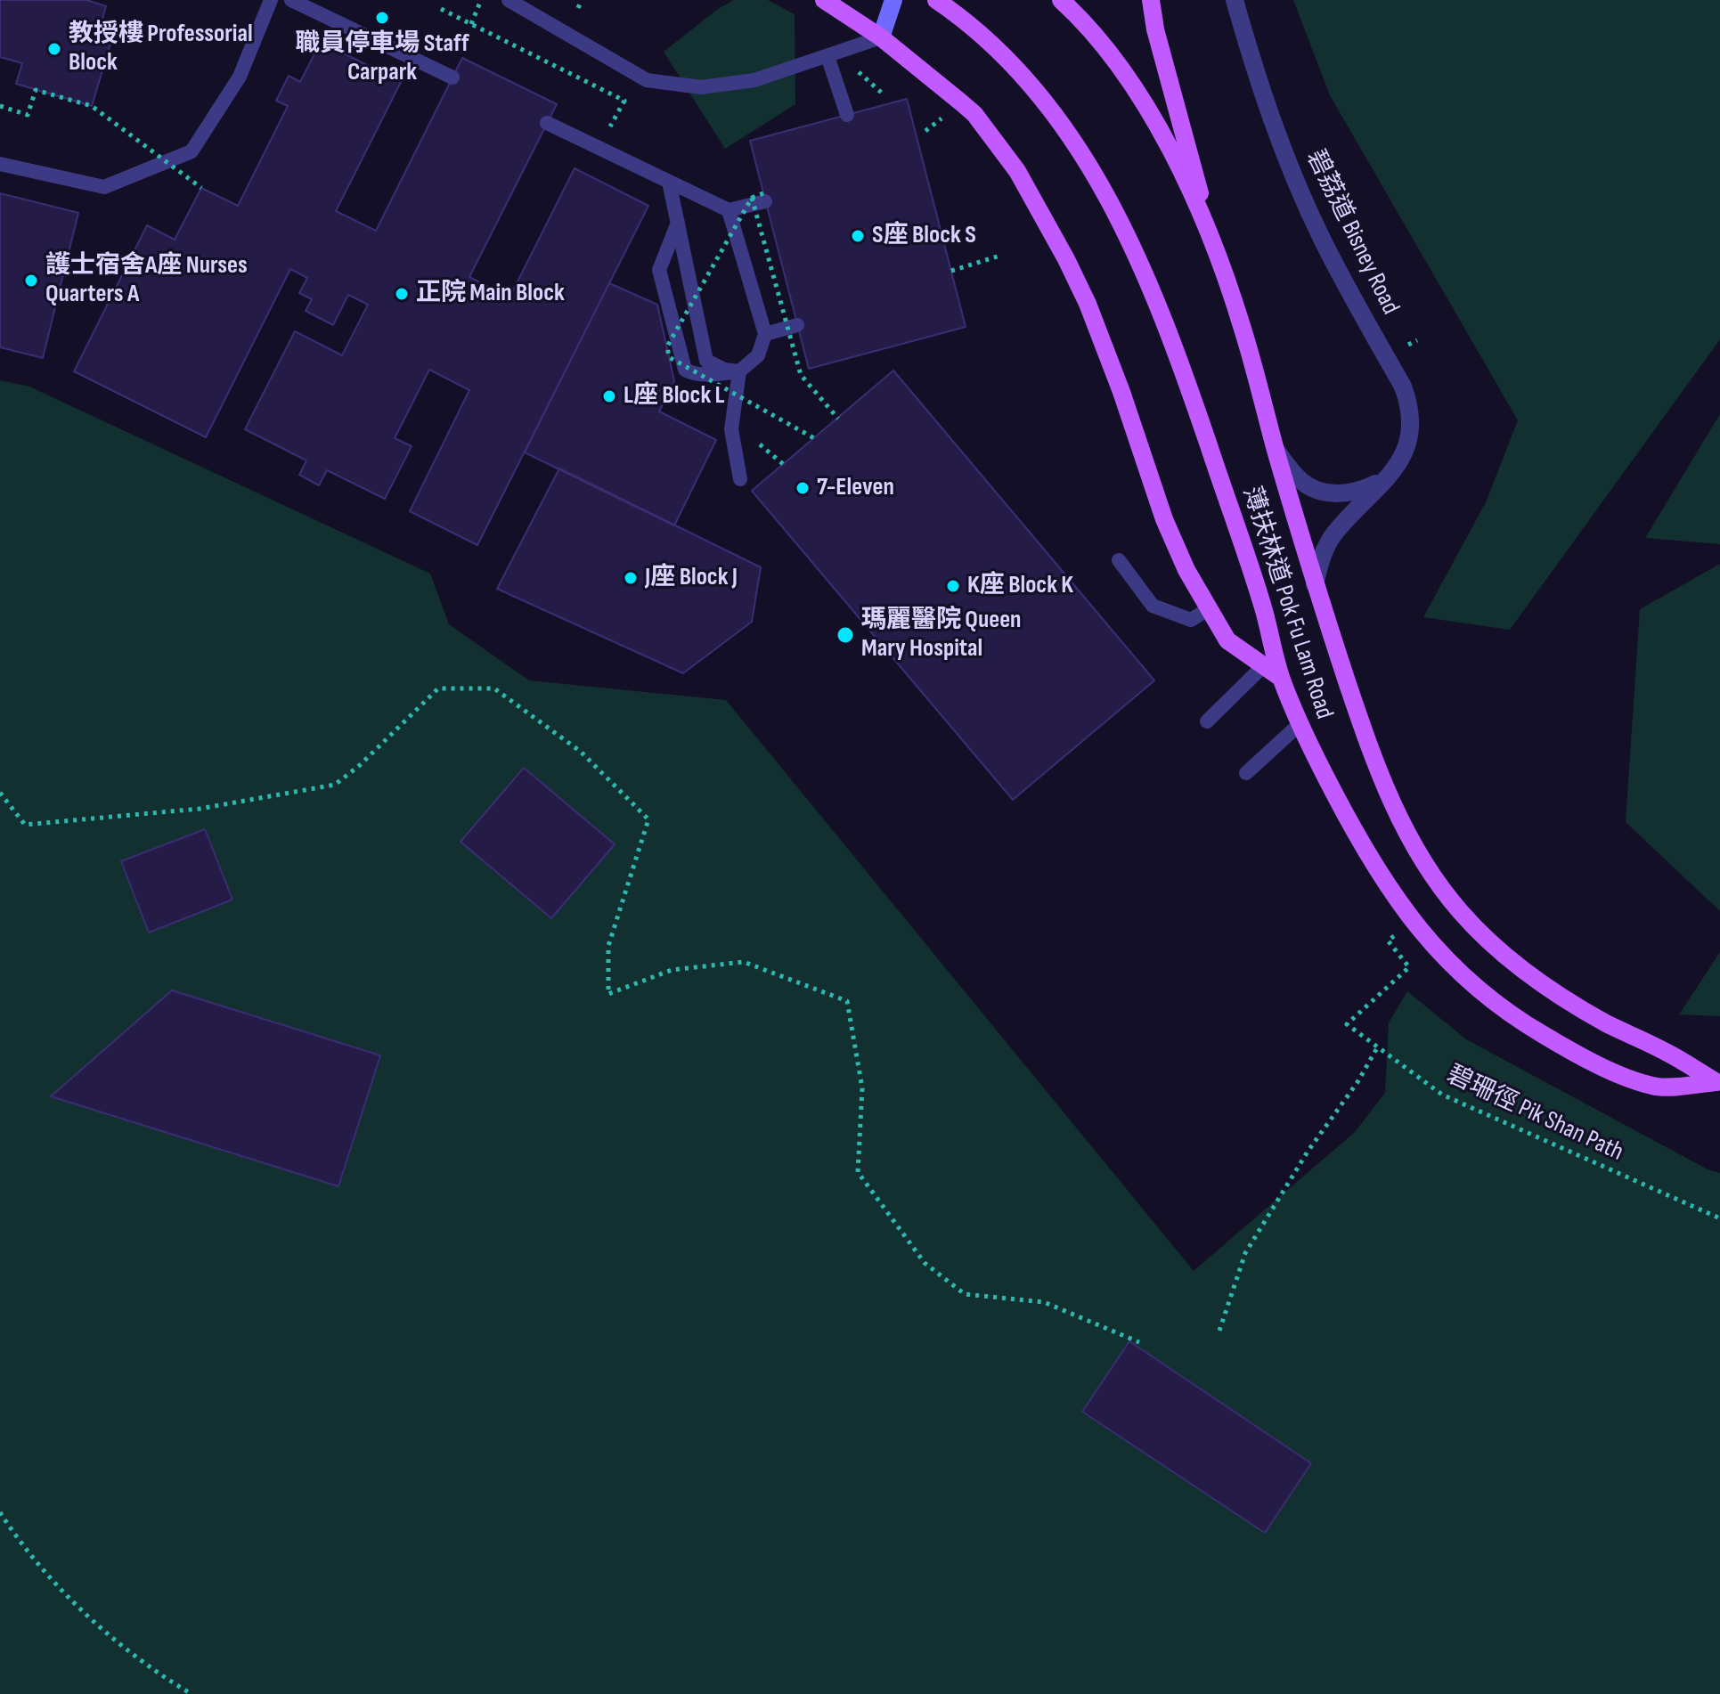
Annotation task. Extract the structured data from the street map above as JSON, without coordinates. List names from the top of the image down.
{
  "streets": {
    "main road": ["薄扶林道 Pok Fu Lam Road"],
    "street": ["碧荔道 Bisney Road"],
    "path": ["碧珊徑 Pik Shan Path"]
  },
  "crossings": [
    ["碧荔道 Bisney Road", "薄扶林道 Pok Fu Lam Road"]
  ],
  "places": [
    "職員停車場 Staff Carpark",
    "教授樓 Professorial Block",
    "S座 Block S",
    "護士宿舍A座 Nurses Quarters A",
    "正院 Main Block",
    "L座 Block L",
    "7-Eleven",
    "J座 Block J",
    "K座 Block K",
    "瑪麗醫院 Queen Mary Hospital"
  ]
}
